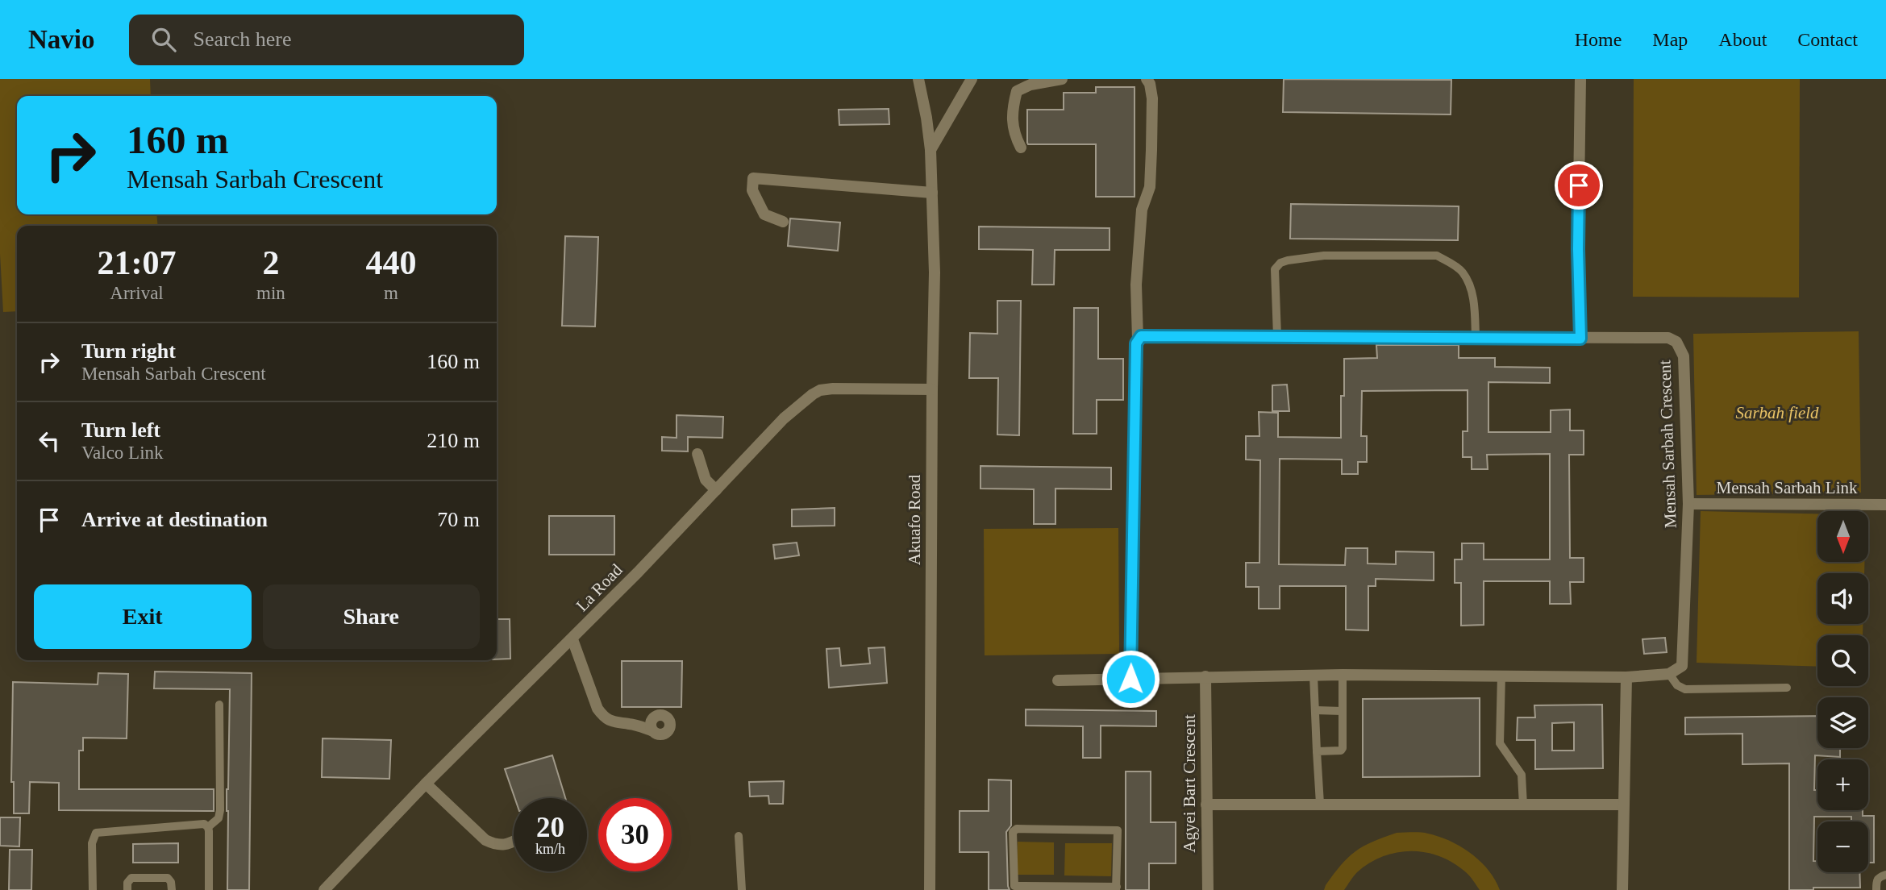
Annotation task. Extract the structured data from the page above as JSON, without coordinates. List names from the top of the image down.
{
  "streets": {
    "street": [
      "Mensah Sarbah Crescent",
      "Mensah Sarbah Link",
      "Akuafo Road",
      "La Road",
      "Agyei Bart Crescent"
    ]
  },
  "crossings": [
    ["Mensah Sarbah Crescent", "Mensah Sarbah Link"],
    ["Akuafo Road", "La Road"]
  ],
  "parks": ["Sarbah field"],
  "north": "bottom",
  "page": {
    "header": "Navio",
    "search": "Search here",
    "nav": [
      "Home",
      "Map",
      "About",
      "Contact"
    ],
    "turn": ["160 m", "Mensah Sarbah Crescent"],
    "eta": [
      "21:07",
      "Arrival",
      "2",
      "min",
      "440",
      "m"
    ],
    "list": [
      {
        "name": "Turn right",
        "note": "Mensah Sarbah Crescent",
        "value": "160 m"
      },
      {
        "name": "Turn left",
        "note": "Valco Link",
        "value": "210 m"
      },
      {
        "name": "Arrive at destination",
        "value": "70 m"
      }
    ],
    "map_buttons": ["+", "−"],
    "buttons": ["Exit", "Share"],
    "speed": "20 km/h",
    "limit": "30"
  }
}
